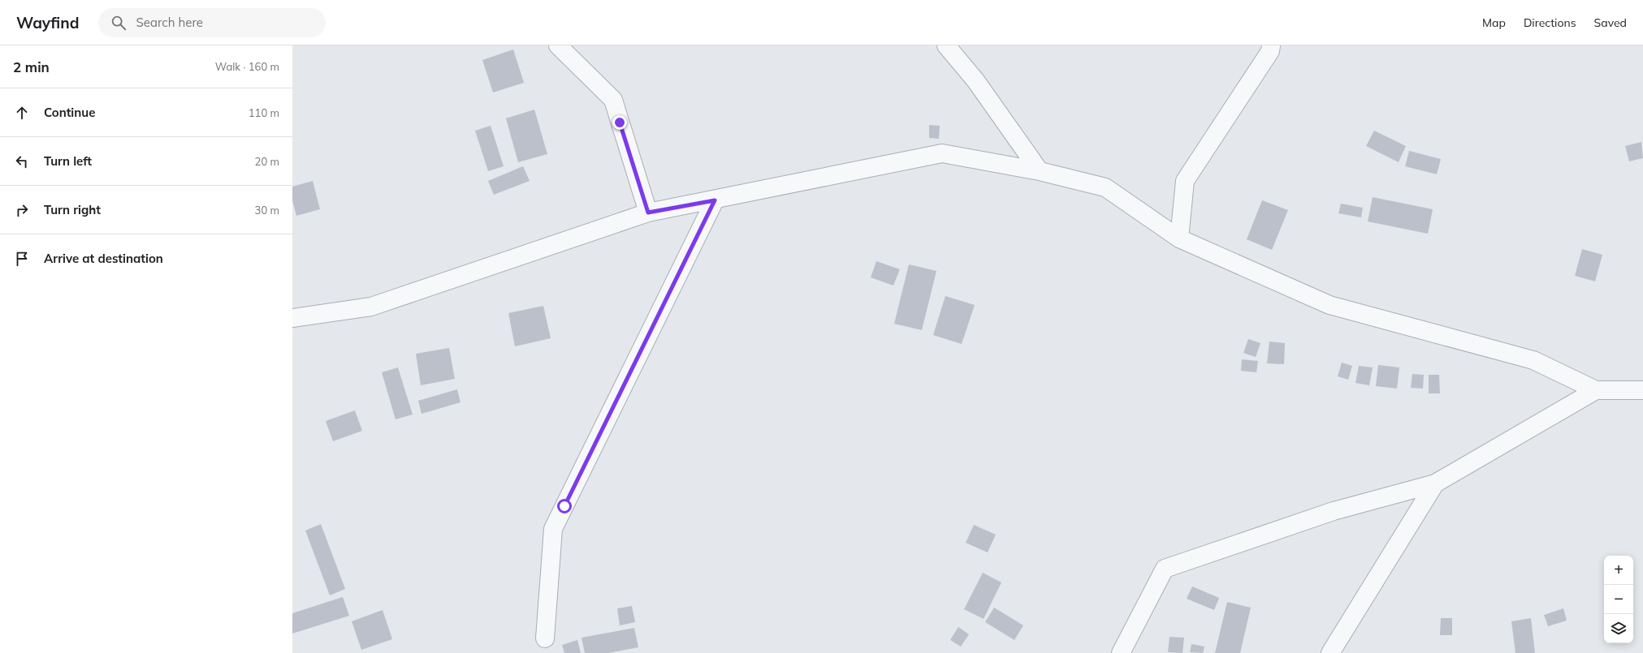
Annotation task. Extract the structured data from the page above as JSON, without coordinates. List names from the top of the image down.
{
  "page": {
    "header": "Wayfind",
    "search": "Search here",
    "nav": ["Map", "Directions", "Saved"],
    "heading": ["2 min", "Walk · 160 m"],
    "list": [
      ["Continue", "110 m"],
      ["Turn left", "20 m"],
      ["Turn right", "30 m"],
      "Arrive at destination"
    ],
    "map_buttons": ["+", "−"]
  }
}
